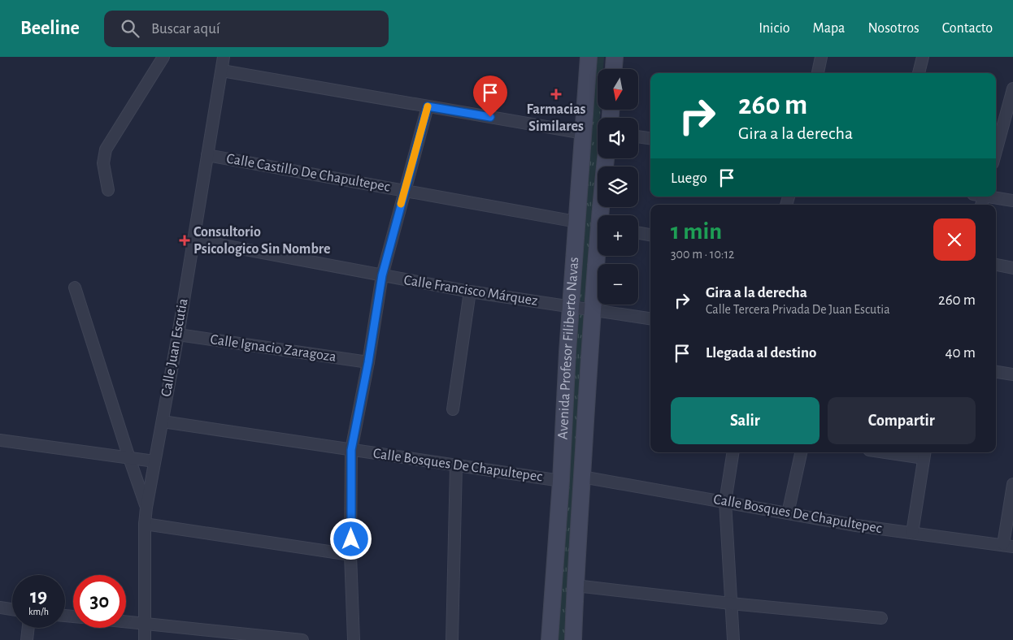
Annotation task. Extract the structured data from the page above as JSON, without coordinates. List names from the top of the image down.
{
  "streets": {
    "main road": ["Avenida Profesor Filiberto Navas"],
    "street": [
      "Calle Castillo De Chapultepec",
      "Calle Francisco Márquez",
      "Calle Juan Escutia",
      "Calle Ignacio Zaragoza",
      "Calle Bosques De Chapultepec"
    ]
  },
  "crossings": [
    ["Calle Castillo De Chapultepec", "Calle Juan Escutia"],
    ["Calle Castillo De Chapultepec", "Avenida Profesor Filiberto Navas"],
    ["Calle Francisco Márquez", "Calle Juan Escutia"],
    ["Calle Francisco Márquez", "Avenida Profesor Filiberto Navas"],
    ["Calle Juan Escutia", "Calle Ignacio Zaragoza"],
    ["Calle Juan Escutia", "Calle Bosques De Chapultepec"],
    ["Avenida Profesor Filiberto Navas", "Calle Bosques De Chapultepec"]
  ],
  "places": {
    "health": ["Farmacias Similares", "Consultorio Psicologico Sin Nombre"]
  },
  "north": "bottom",
  "page": {
    "header": "Beeline",
    "search": "Buscar aquí",
    "nav": [
      "Inicio",
      "Mapa",
      "Nosotros",
      "Contacto"
    ],
    "map_buttons": ["+", "−"],
    "turn": ["260 m", "Gira a la derecha"],
    "then": "Luego",
    "heading": ["1 min", "300 m · 10:12"],
    "list": [
      {
        "name": "Gira a la derecha",
        "note": "Calle Tercera Privada De Juan Escutia",
        "value": "260 m"
      },
      {
        "name": "Llegada al destino",
        "value": "40 m"
      }
    ],
    "buttons": ["Salir", "Compartir"],
    "speed": "19 km/h",
    "limit": "30"
  }
}
